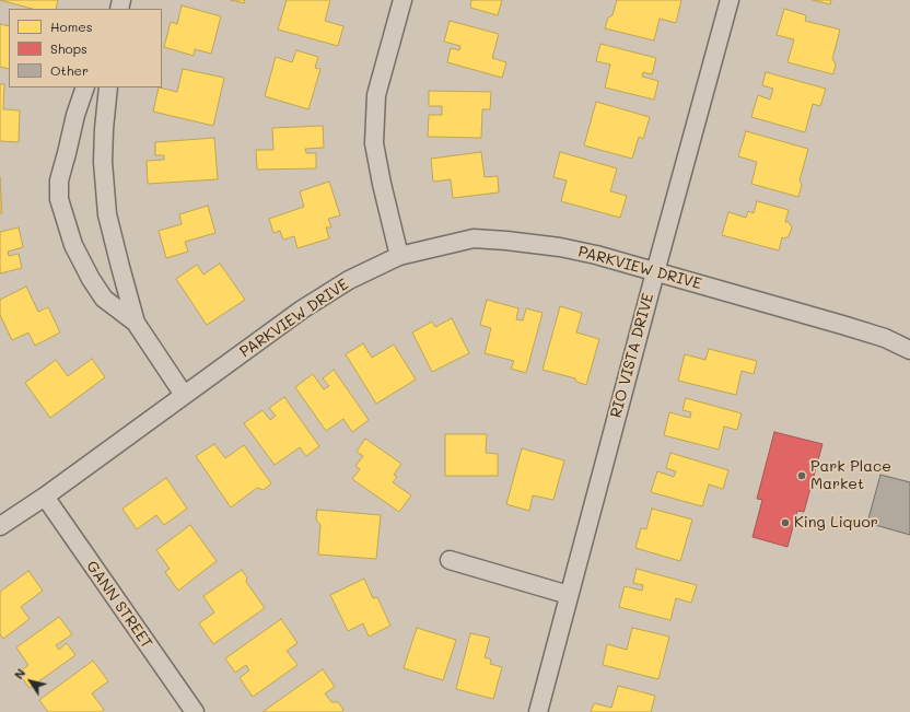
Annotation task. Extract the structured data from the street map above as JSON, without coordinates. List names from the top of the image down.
{
  "streets": {
    "street": ["PARKVIEW DRIVE", "RIO VISTA DRIVE", "GANN STREET"]
  },
  "crossings": [
    ["PARKVIEW DRIVE", "RIO VISTA DRIVE"],
    ["PARKVIEW DRIVE", "GANN STREET"]
  ],
  "places": ["Park Place Market", "King Liquor"],
  "legend": ["Homes", "Shops", "Other"],
  "north": "top left"
}
